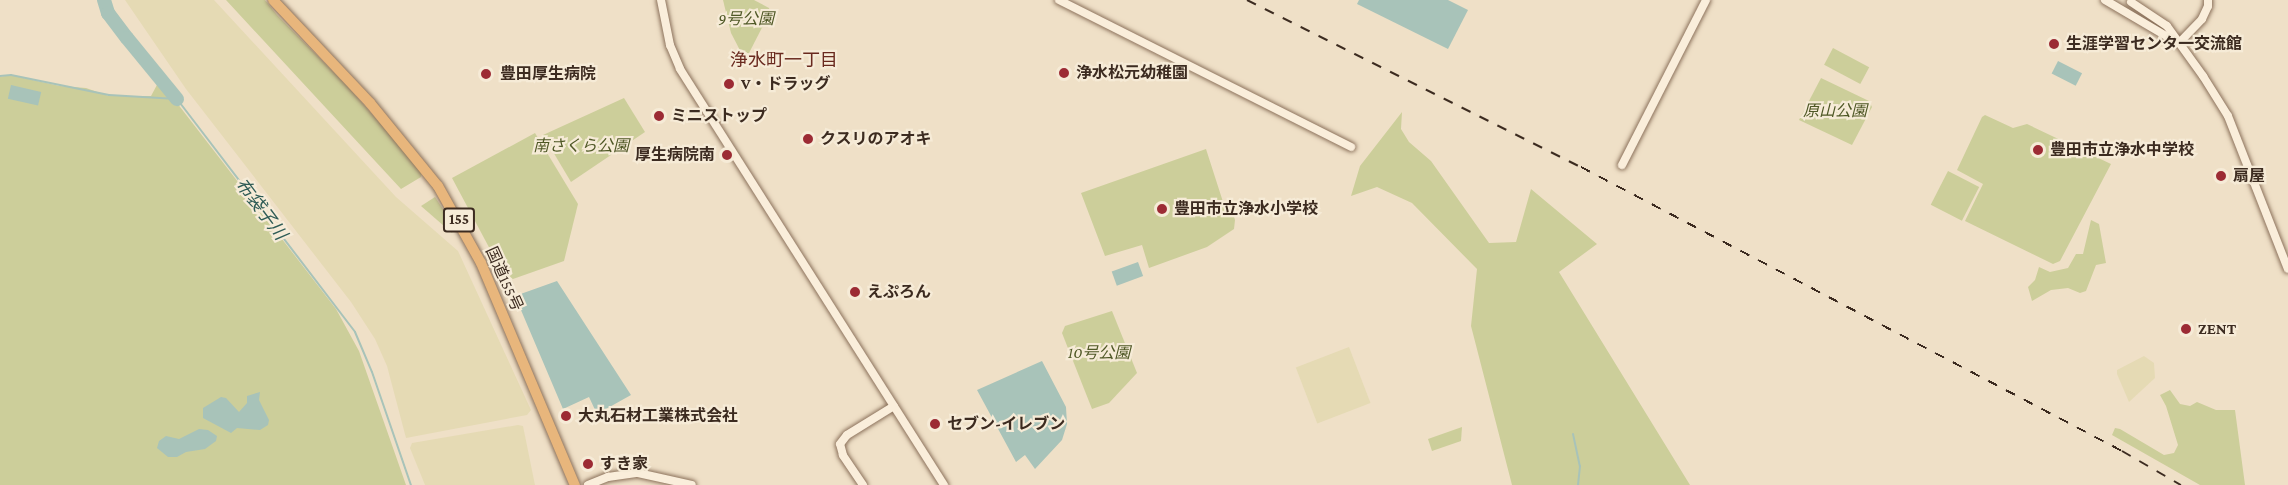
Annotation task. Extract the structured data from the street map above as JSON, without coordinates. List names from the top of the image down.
{
  "streets": {
    "highway": ["155", "国道155号"]
  },
  "districts": ["浄水町一丁目"],
  "water": ["布袋子川"],
  "parks": [
    "9号公園",
    "原山公園",
    "南さくら公園",
    "10号公園"
  ],
  "places": [
    "生涯学習センタ一交流館",
    "浄水松元幼稚園",
    "豊田厚生病院",
    "V・ドラッグ",
    "ミニストップ",
    "クスリのアオキ",
    "豊田市立浄水中学校",
    "厚生病院南",
    "扇屋",
    "豊田市立浄水小学校",
    "えぷろん",
    "ZENT",
    "大丸石材工業株式会社",
    "セブン-イレブン",
    "すき家"
  ]
}
